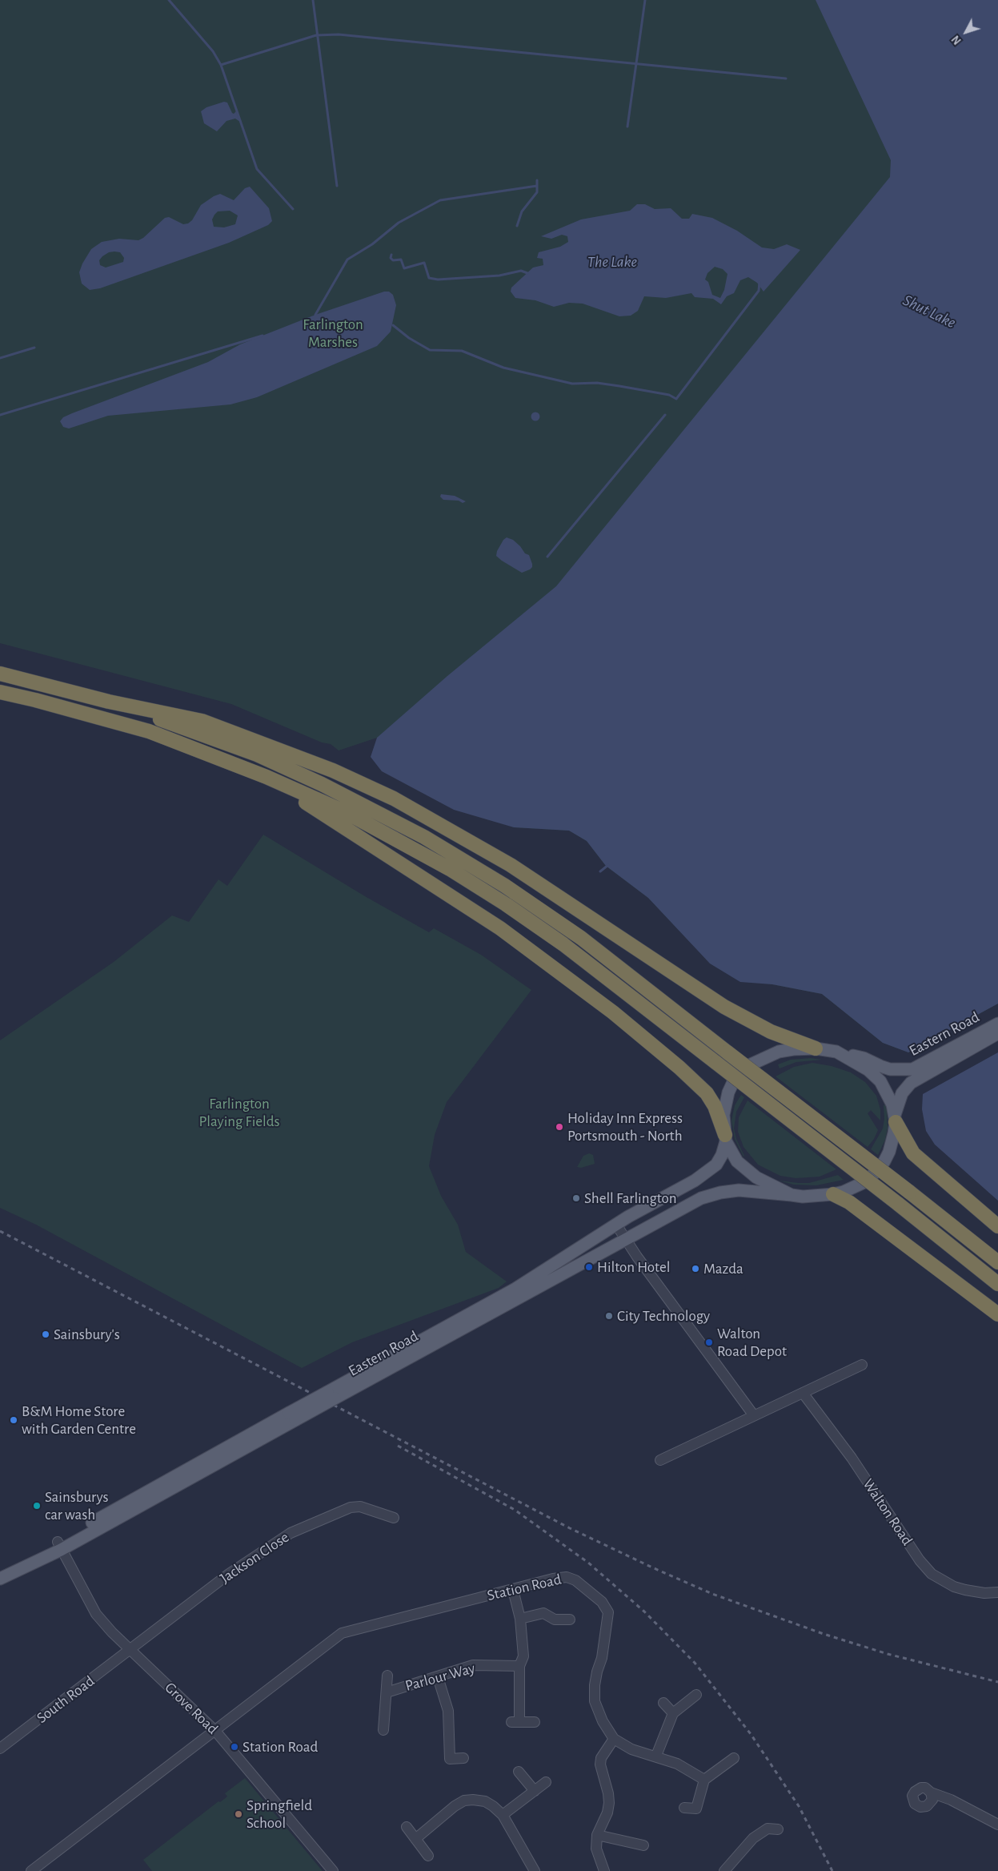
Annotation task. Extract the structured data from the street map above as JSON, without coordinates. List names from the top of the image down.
{
  "streets": {
    "main road": ["Eastern Road"],
    "street": [
      "Walton Road",
      "Jackson Close",
      "Station Road",
      "Parlour Way",
      "South Road",
      "Grove Road"
    ]
  },
  "crossings": [
    ["Eastern Road", "Grove Road"],
    ["Jackson Close", "South Road"],
    ["Jackson Close", "Grove Road"],
    ["Station Road", "Grove Road"],
    ["South Road", "Grove Road"]
  ],
  "water": ["The Lake", "Shut Lake"],
  "parks": ["Farlington Marshes", "Farlington Playing Fields"],
  "places": [
    "Holiday Inn Express Portsmouth - North",
    "Shell Farlington",
    "Hilton Hotel",
    "Mazda",
    "City Technology",
    "Sainsbury's",
    "Walton Road Depot",
    "B&M Home Store with Garden Centre",
    "Sainsburys car wash",
    "Station Road",
    "Springfield School"
  ],
  "north": "bottom left"
}
